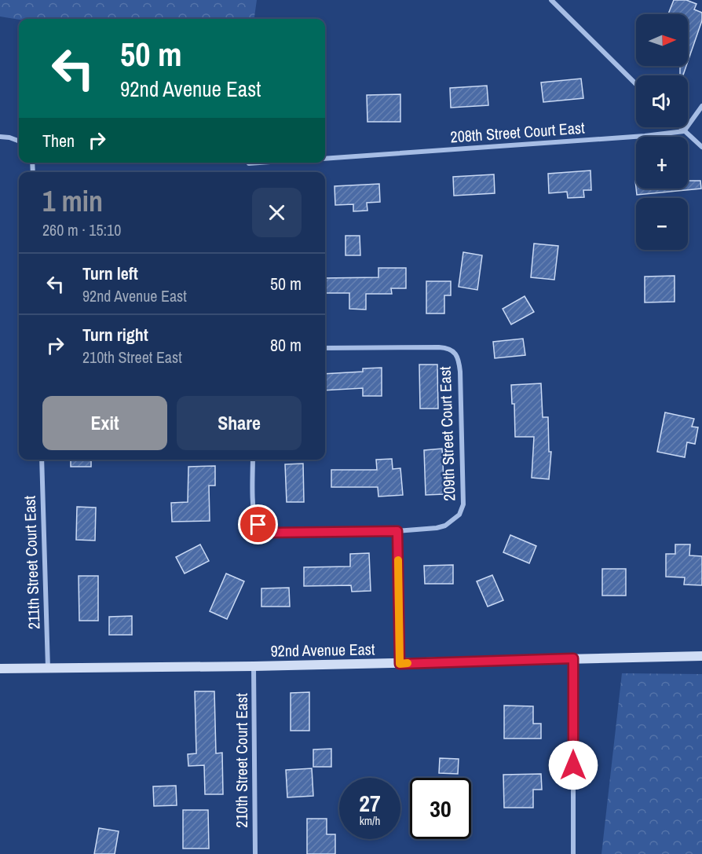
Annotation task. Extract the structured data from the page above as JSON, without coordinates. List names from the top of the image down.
{
  "streets": {
    "street": [
      "208th Street Court East",
      "209th Street Court East",
      "211th Street Court East",
      "92nd Avenue East",
      "210th Street Court East"
    ]
  },
  "crossings": [
    ["211th Street Court East", "92nd Avenue East"],
    ["92nd Avenue East", "210th Street Court East"]
  ],
  "north": "right",
  "page": {
    "map_buttons": ["+", "−"],
    "turn": ["50 m", "92nd Avenue East"],
    "then": "Then",
    "heading": ["1 min", "260 m · 15:10"],
    "list": [
      {
        "name": "Turn left",
        "note": "92nd Avenue East",
        "value": "50 m"
      },
      {
        "name": "Turn right",
        "note": "210th Street East",
        "value": "80 m"
      }
    ],
    "buttons": ["Exit", "Share"],
    "speed": "27 km/h",
    "limit": "30"
  }
}
